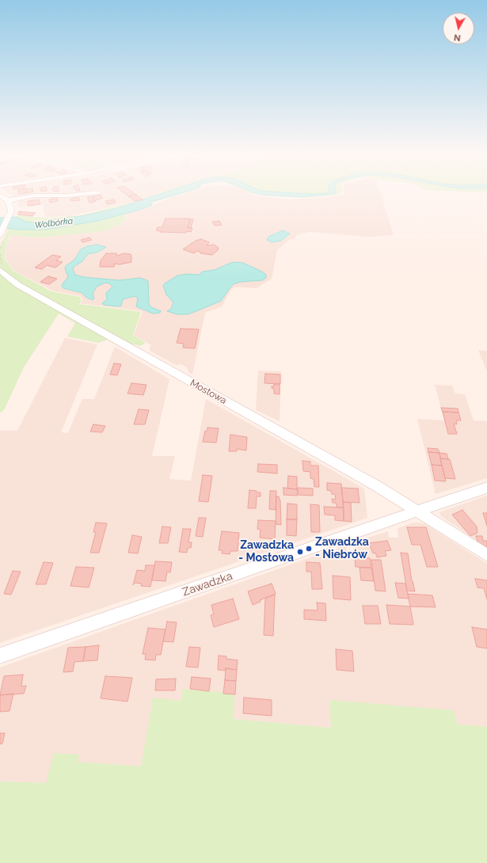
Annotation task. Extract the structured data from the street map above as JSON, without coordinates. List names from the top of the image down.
{
  "streets": {
    "street": ["Mostowa", "Zawadzka"]
  },
  "crossings": [
    ["Mostowa", "Zawadzka"]
  ],
  "water": ["Wolbórka"],
  "places": ["Zawadzka - Niebrów", "Zawadzka - Mostowa"],
  "north": "bottom"
}
